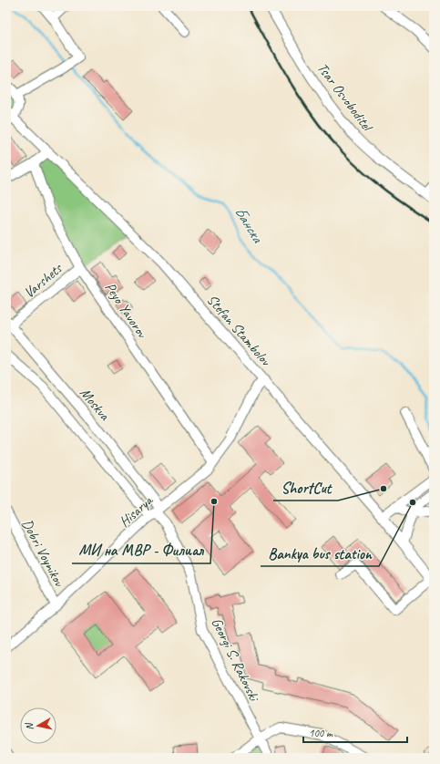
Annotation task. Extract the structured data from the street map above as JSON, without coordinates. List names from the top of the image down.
{
  "streets": {
    "street": [
      "Tsar Osvoboditel",
      "Varshets",
      "Peyo Yavorov",
      "Stefan Stambolov",
      "Moskva",
      "Hisarya",
      "Dobri Voynikov",
      "Georgi S. Rakovski"
    ]
  },
  "crossings": [
    ["Varshets", "Peyo Yavorov"],
    ["Varshets", "Moskva"],
    ["Peyo Yavorov", "Hisarya"],
    ["Stefan Stambolov", "Hisarya"],
    ["Moskva", "Hisarya"],
    ["Moskva", "Georgi S. Rakovski"],
    ["Hisarya", "Dobri Voynikov"],
    ["Hisarya", "Georgi S. Rakovski"]
  ],
  "water": ["Банска"],
  "places": ["ShortCut", "МИ на МВР - Филиал", "Bankya bus station"],
  "scale_bar": "100 m",
  "north": "left"
}
